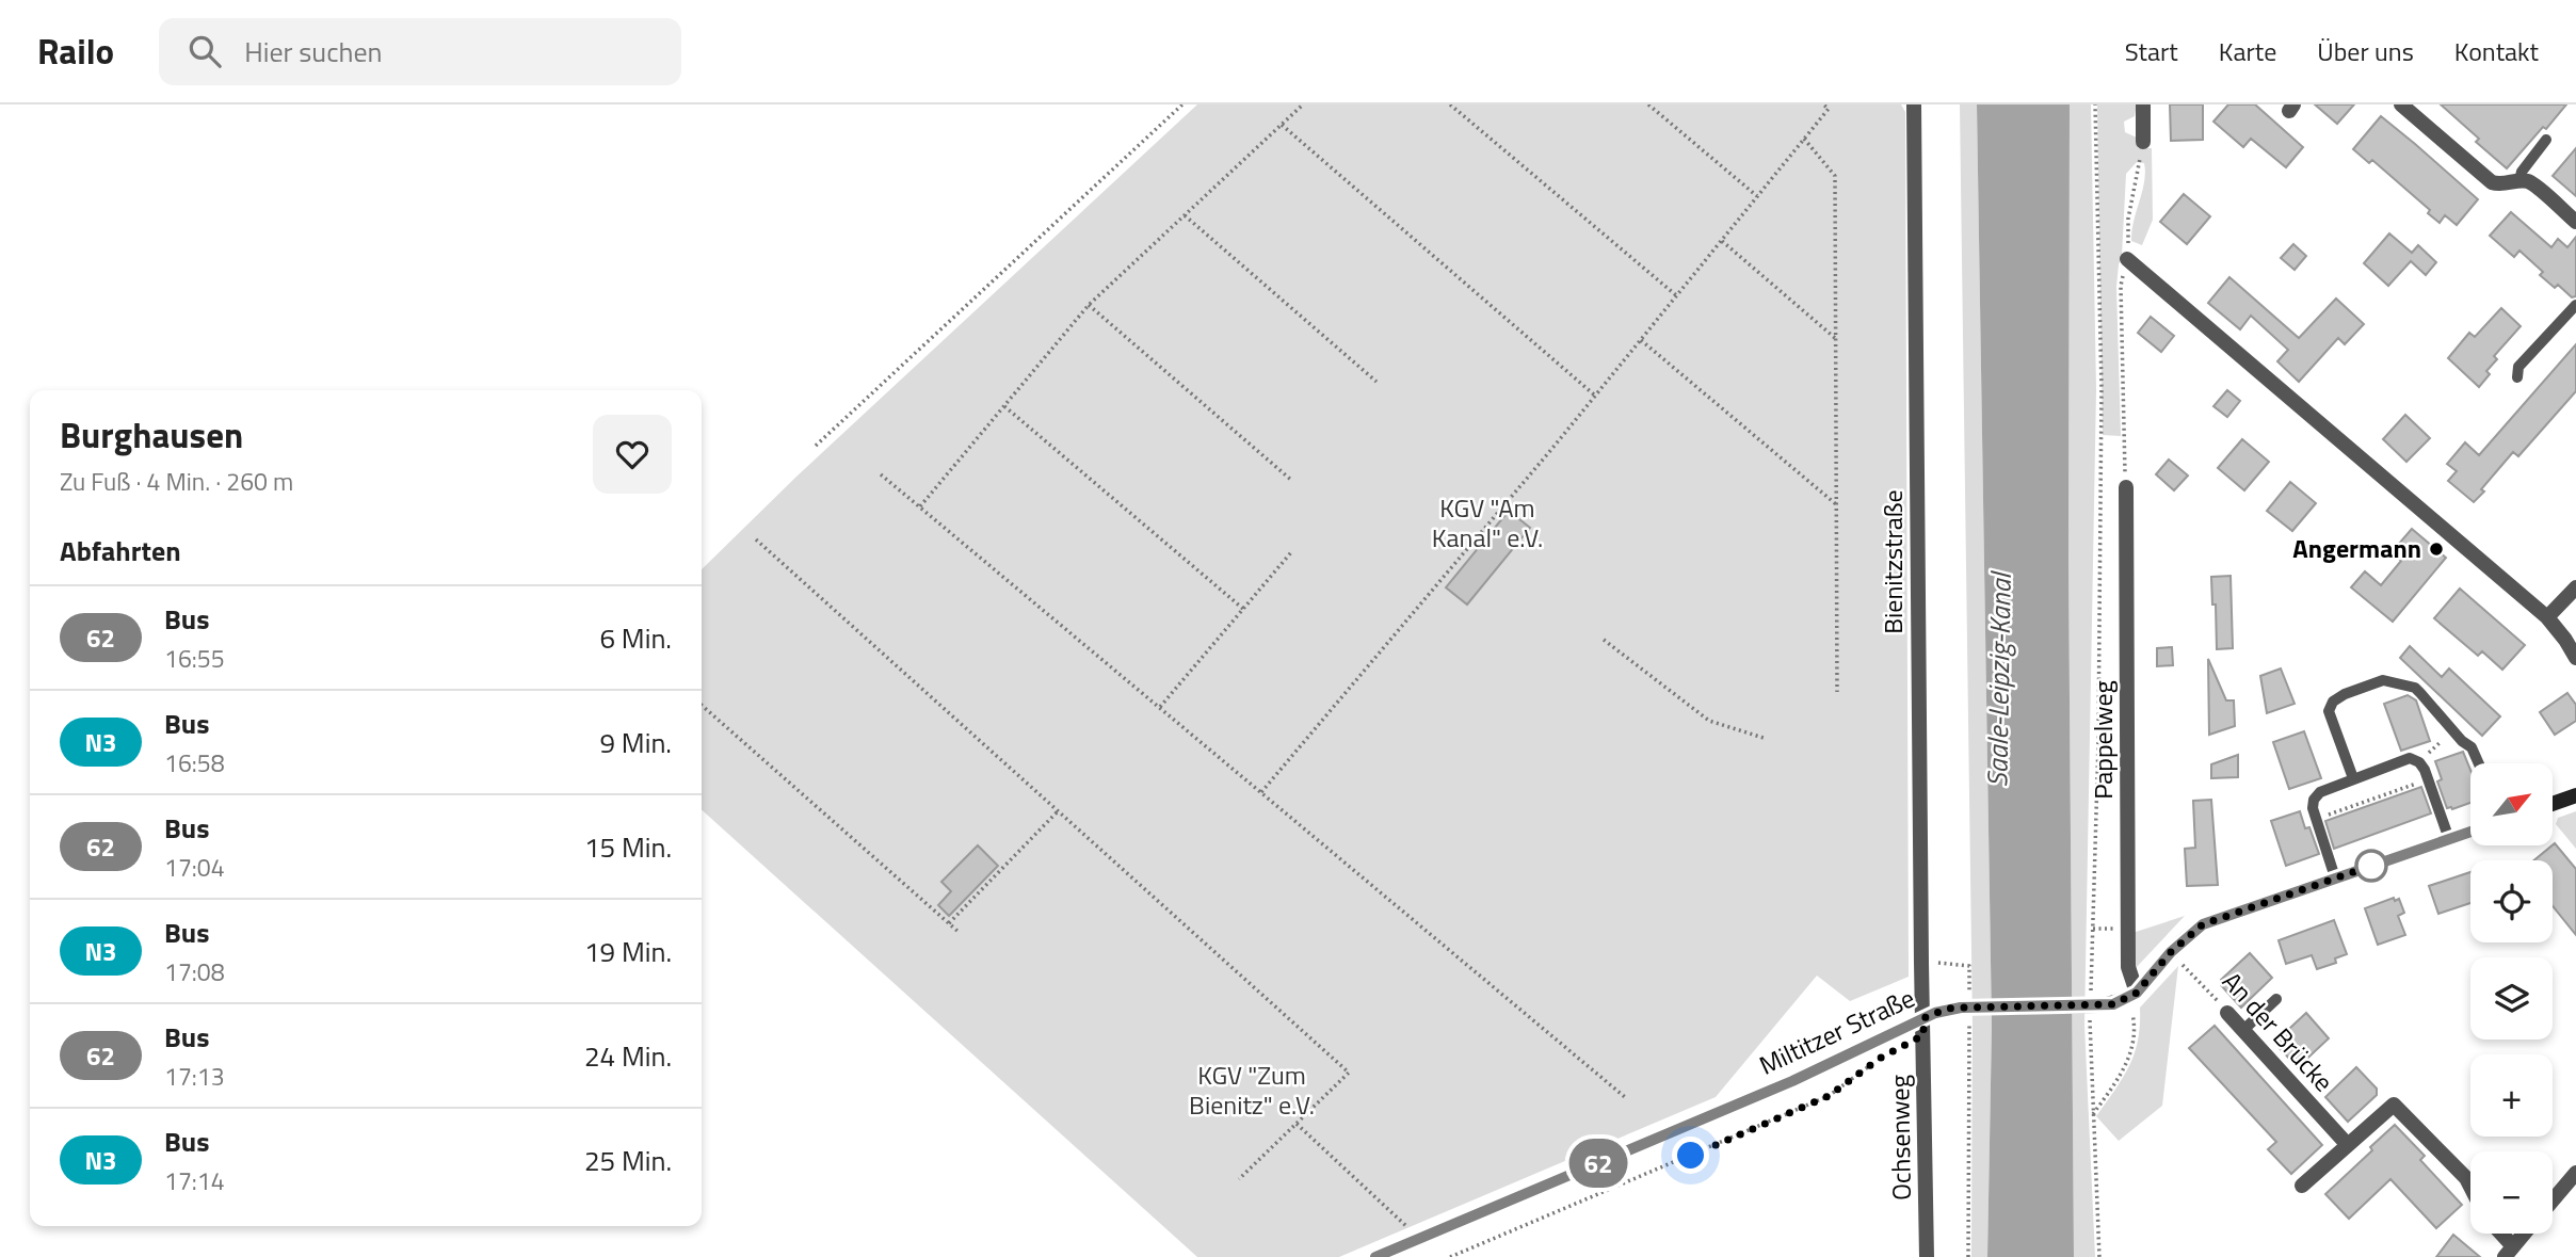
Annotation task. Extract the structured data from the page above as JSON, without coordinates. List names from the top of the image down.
{
  "streets": {
    "street": [
      "Bienitzstraße",
      "Pappelweg",
      "Miltitzer Straße",
      "An der Brücke",
      "Ochsenweg"
    ]
  },
  "crossings": [
    ["Bienitzstraße", "Miltitzer Straße"],
    ["Bienitzstraße", "Ochsenweg"],
    ["Pappelweg", "Miltitzer Straße"],
    ["Miltitzer Straße", "Ochsenweg"]
  ],
  "water": ["Saale-Leipzig-Kanal"],
  "parks": ["KGV \"Am Kanal\" e.V.", "KGV \"Zum Bienitz\" e.V."],
  "places": ["Angermann"],
  "lines": ["bus line 62"],
  "north": "top right",
  "page": {
    "header": "Railo",
    "search": "Hier suchen",
    "nav": [
      "Start",
      "Karte",
      "Über uns",
      "Kontakt"
    ],
    "on_map": "62",
    "heading": [
      ["Burghausen", "Zu Fuß · 4 Min. · 260 m"],
      "Abfahrten"
    ],
    "list": [
      {
        "mark": "62",
        "name": "Bus",
        "note": "16:55",
        "value": "6 Min."
      },
      {
        "mark": "N3",
        "name": "Bus",
        "note": "16:58",
        "value": "9 Min."
      },
      {
        "mark": "62",
        "name": "Bus",
        "note": "17:04",
        "value": "15 Min."
      },
      {
        "mark": "N3",
        "name": "Bus",
        "note": "17:08",
        "value": "19 Min."
      },
      {
        "mark": "62",
        "name": "Bus",
        "note": "17:13",
        "value": "24 Min."
      },
      {
        "mark": "N3",
        "name": "Bus",
        "note": "17:14",
        "value": "25 Min."
      }
    ],
    "map_buttons": ["+", "−"]
  }
}
